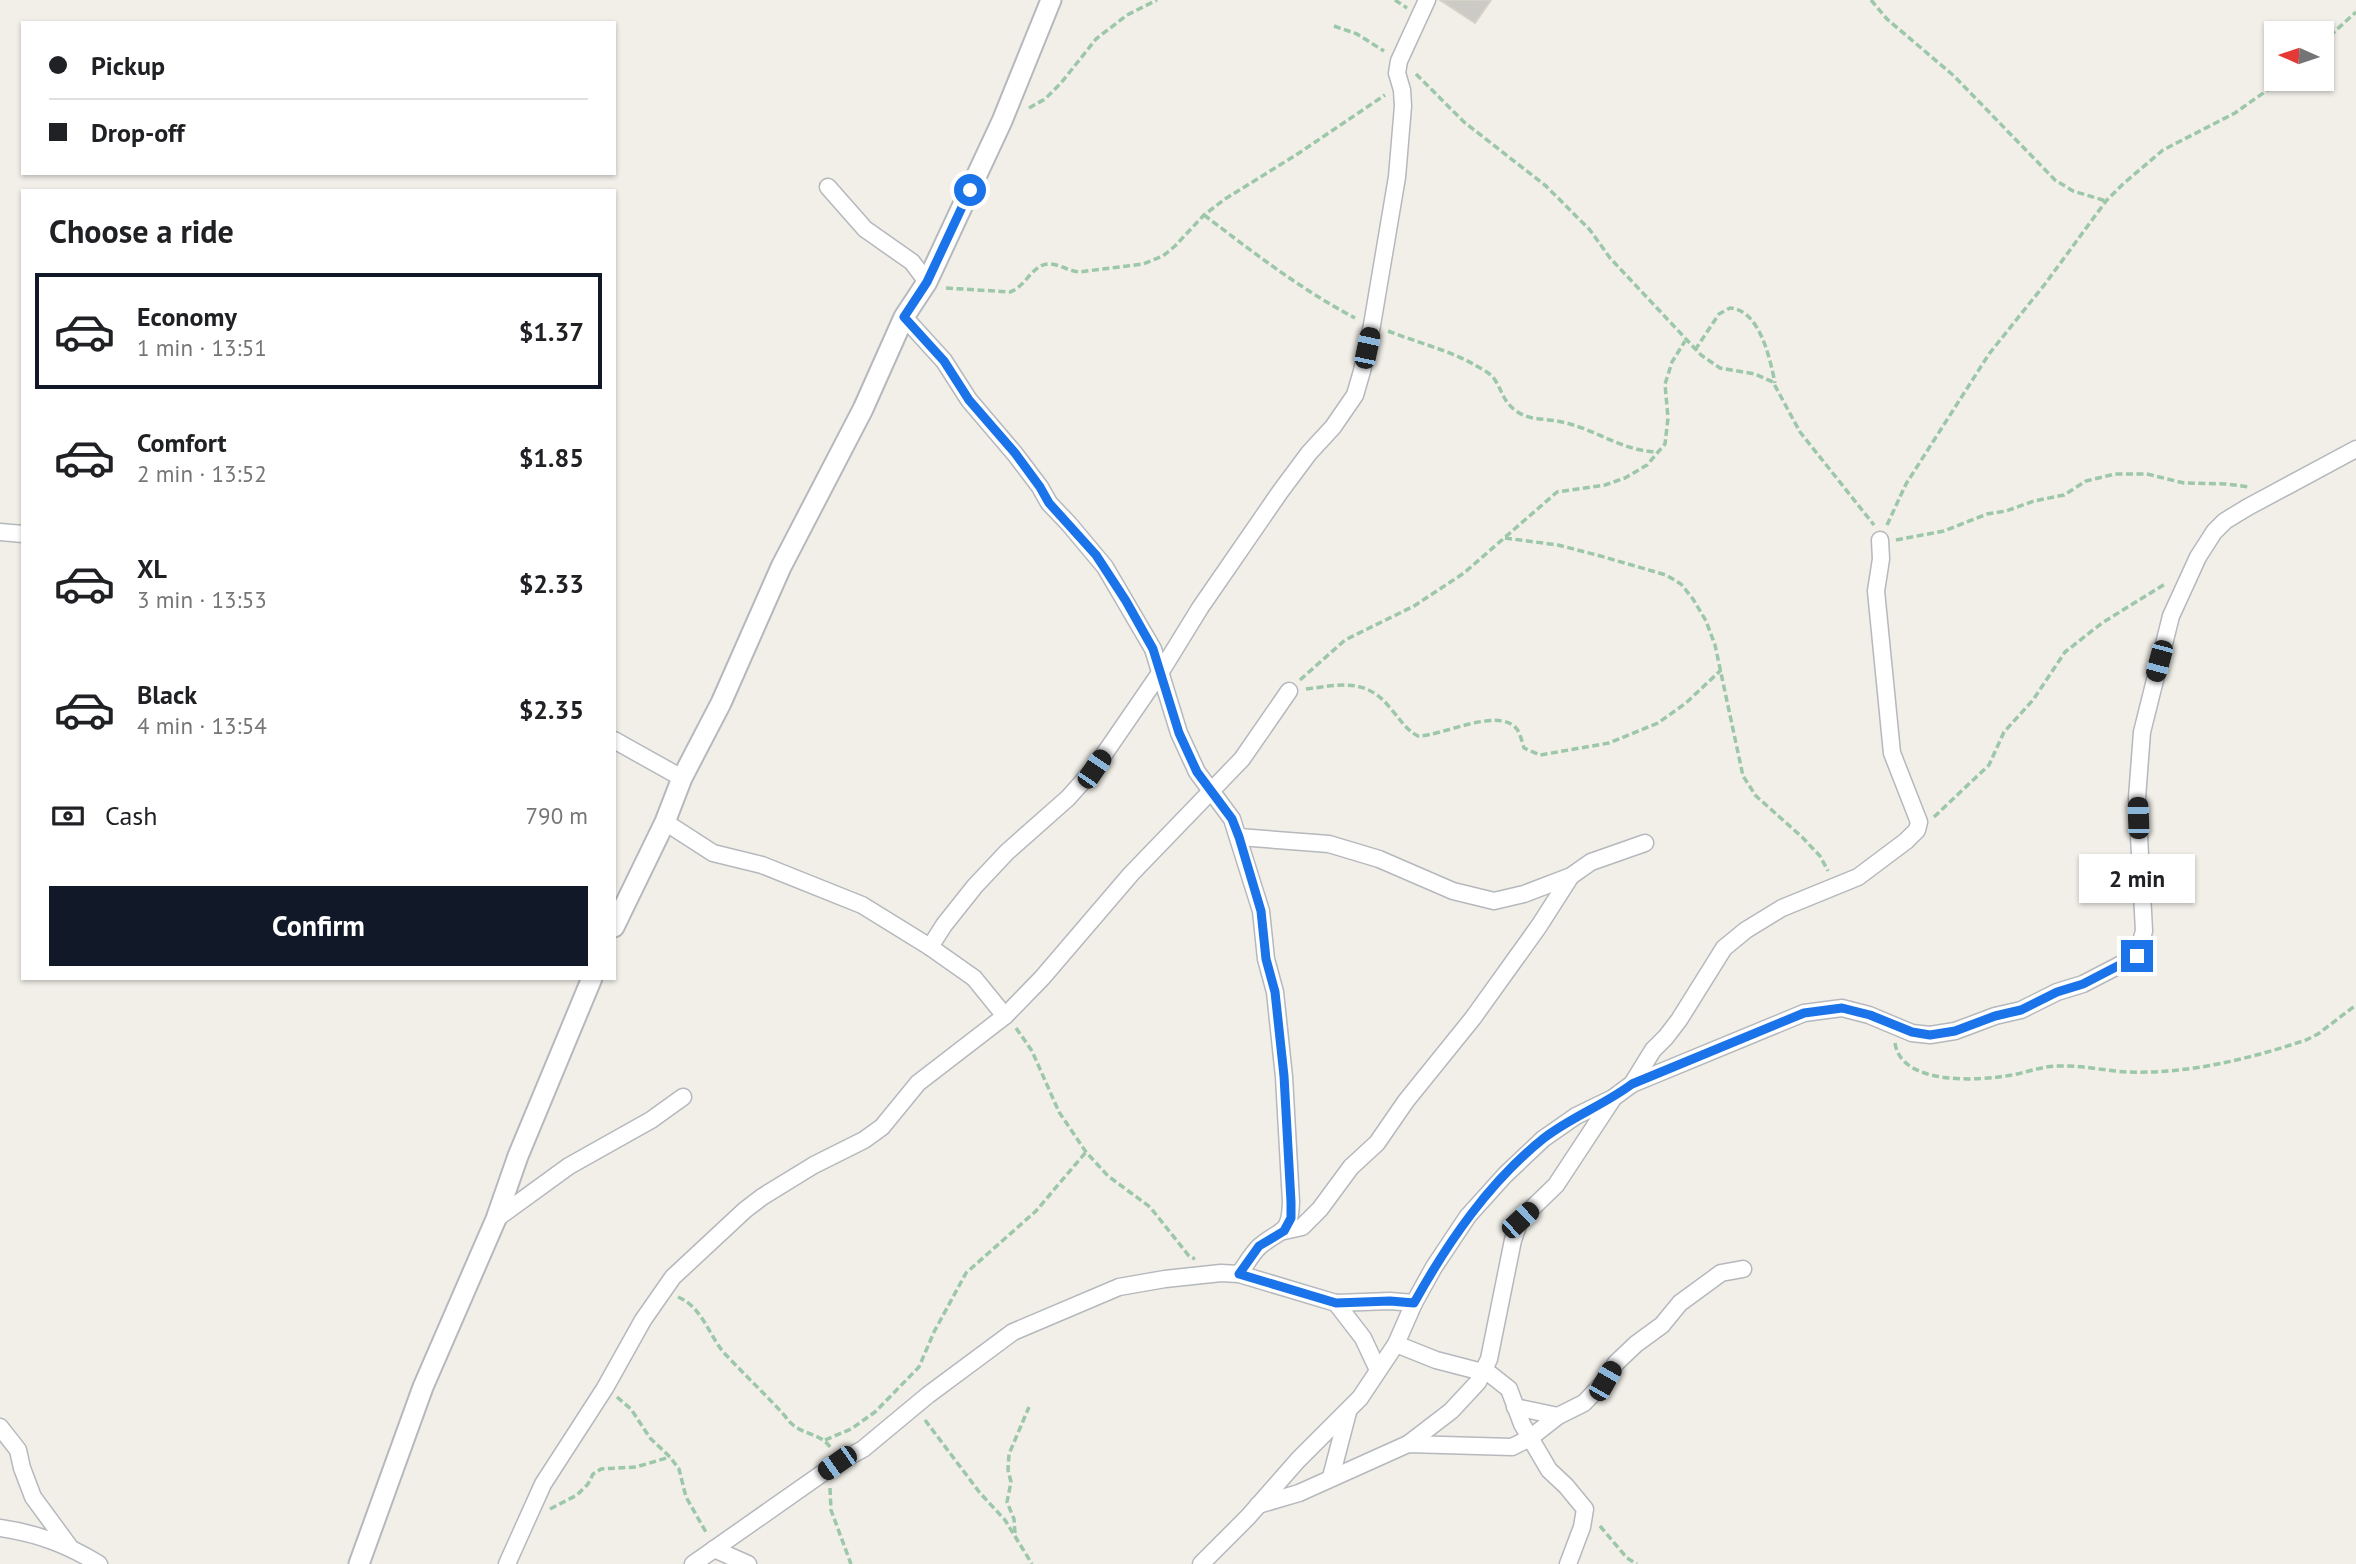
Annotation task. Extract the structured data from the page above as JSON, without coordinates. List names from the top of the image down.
{
  "north": "left",
  "page": {
    "banner": ["Pickup", "Drop-off"],
    "heading": "Choose a ride",
    "list": [
      {
        "name": "Economy",
        "note": "1 min · 13:51",
        "value": "$1.37"
      },
      {
        "name": "Comfort",
        "note": "2 min · 13:52",
        "value": "$1.85"
      },
      {
        "name": "XL",
        "note": "3 min · 13:53",
        "value": "$2.33"
      },
      {
        "name": "Black",
        "note": "4 min · 13:54",
        "value": "$2.35"
      }
    ],
    "pay": ["Cash", "790 m"],
    "bubble": "2 min",
    "buttons": "Confirm"
  }
}
